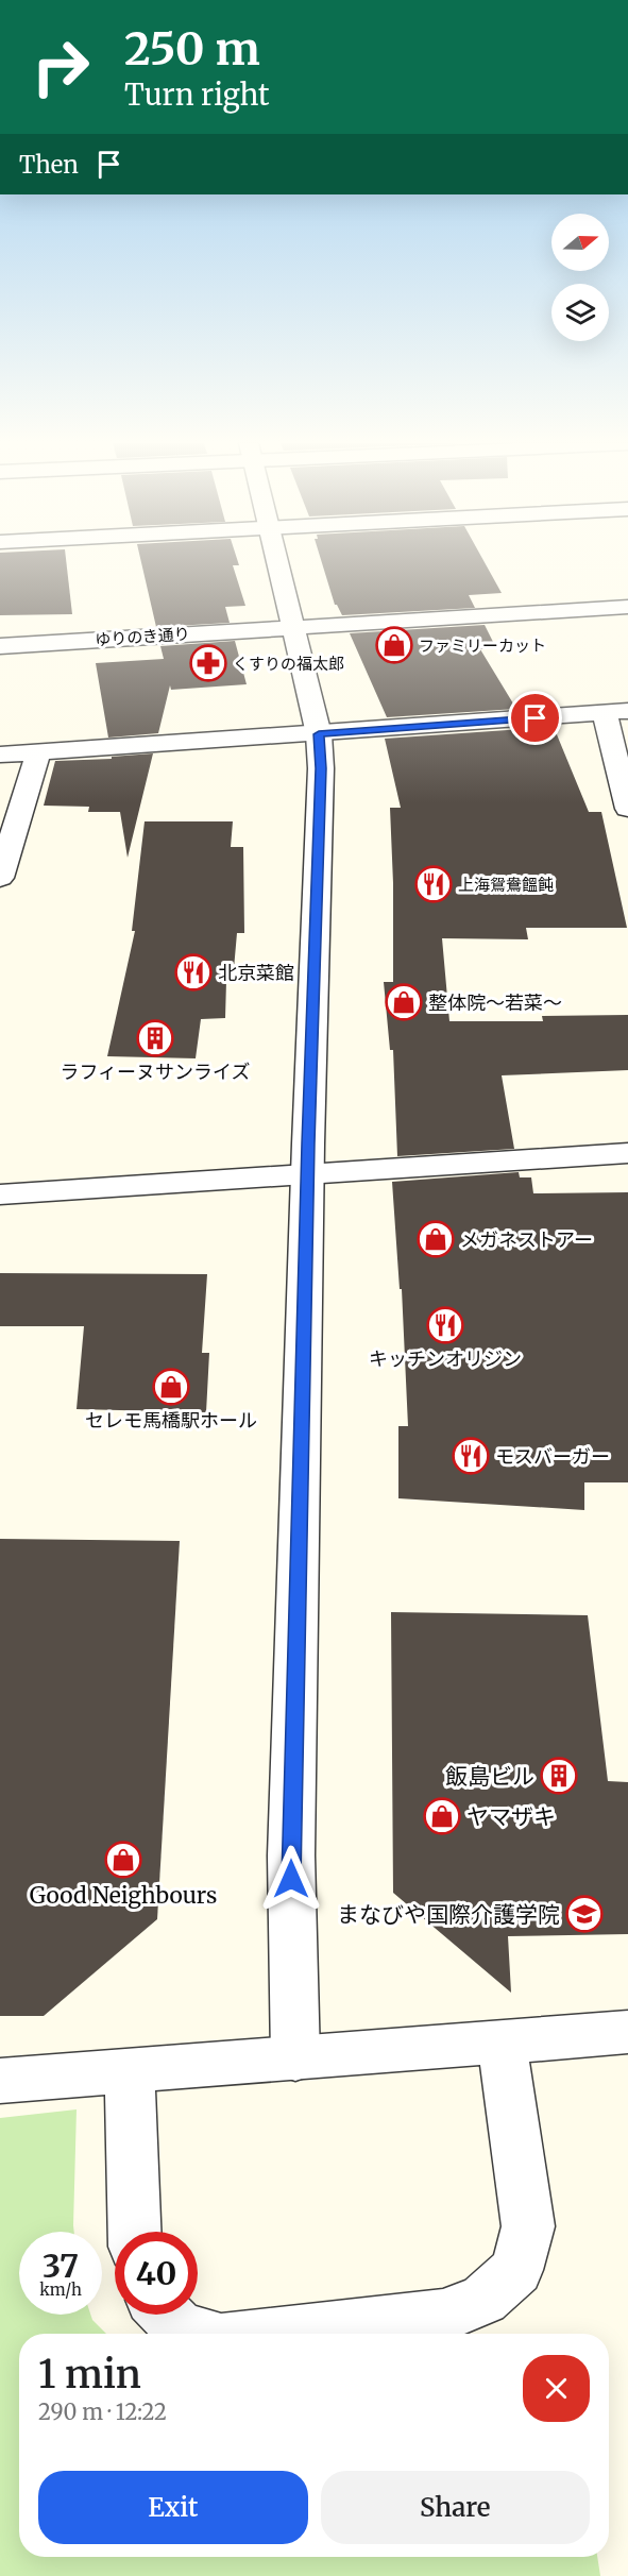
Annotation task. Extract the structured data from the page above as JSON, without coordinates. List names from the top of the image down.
{
  "streets": {
    "street": ["ゆりのき通り"]
  },
  "places": {
    "shop": [
      "ファミリーカット",
      "整体院〜若菜〜",
      "メガネストアー",
      "セレモ馬橋駅ホール",
      "ヤマザキ",
      "Good Neighbours"
    ],
    "pharmacy": ["くすりの福太郎"],
    "restaurant": [
      "上海鴛鴦饂飩",
      "北京菜館",
      "キッチンオリジン",
      "モスバーガー"
    ],
    "building": ["ラフィーヌサンライズ", "飯島ビル"],
    "school or university": ["まなびや国際介護学院"]
  },
  "north": "right",
  "page": {
    "turn": ["250 m", "Turn right"],
    "then": "Then",
    "speed": "37 km/h",
    "limit": "40",
    "heading": ["1 min", "290 m · 12:22"],
    "buttons": ["Exit", "Share"]
  }
}
